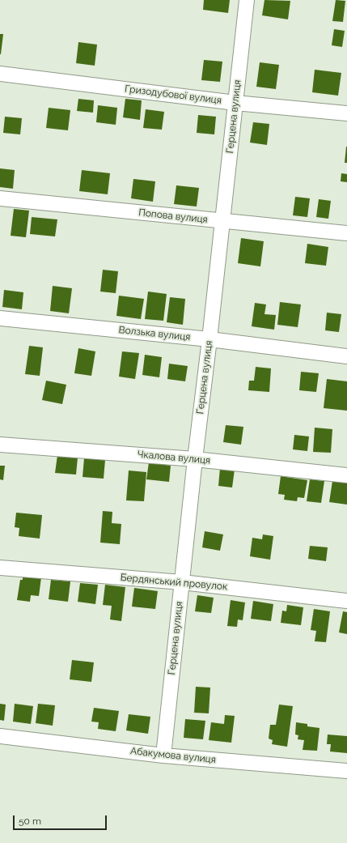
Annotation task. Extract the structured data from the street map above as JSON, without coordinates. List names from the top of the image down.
{
  "streets": {
    "street": [
      "Гризодубової вулиця",
      "Герцена вулиця",
      "Попова вулиця",
      "Волзька вулиця",
      "Чкалова вулиця",
      "Бердянський провулок",
      "Абакумова вулиця"
    ]
  },
  "crossings": [
    ["Гризодубової вулиця", "Герцена вулиця"],
    ["Герцена вулиця", "Попова вулиця"],
    ["Герцена вулиця", "Волзька вулиця"],
    ["Герцена вулиця", "Чкалова вулиця"],
    ["Герцена вулиця", "Бердянський провулок"],
    ["Герцена вулиця", "Абакумова вулиця"]
  ],
  "scale_bar": "50 m"
}
